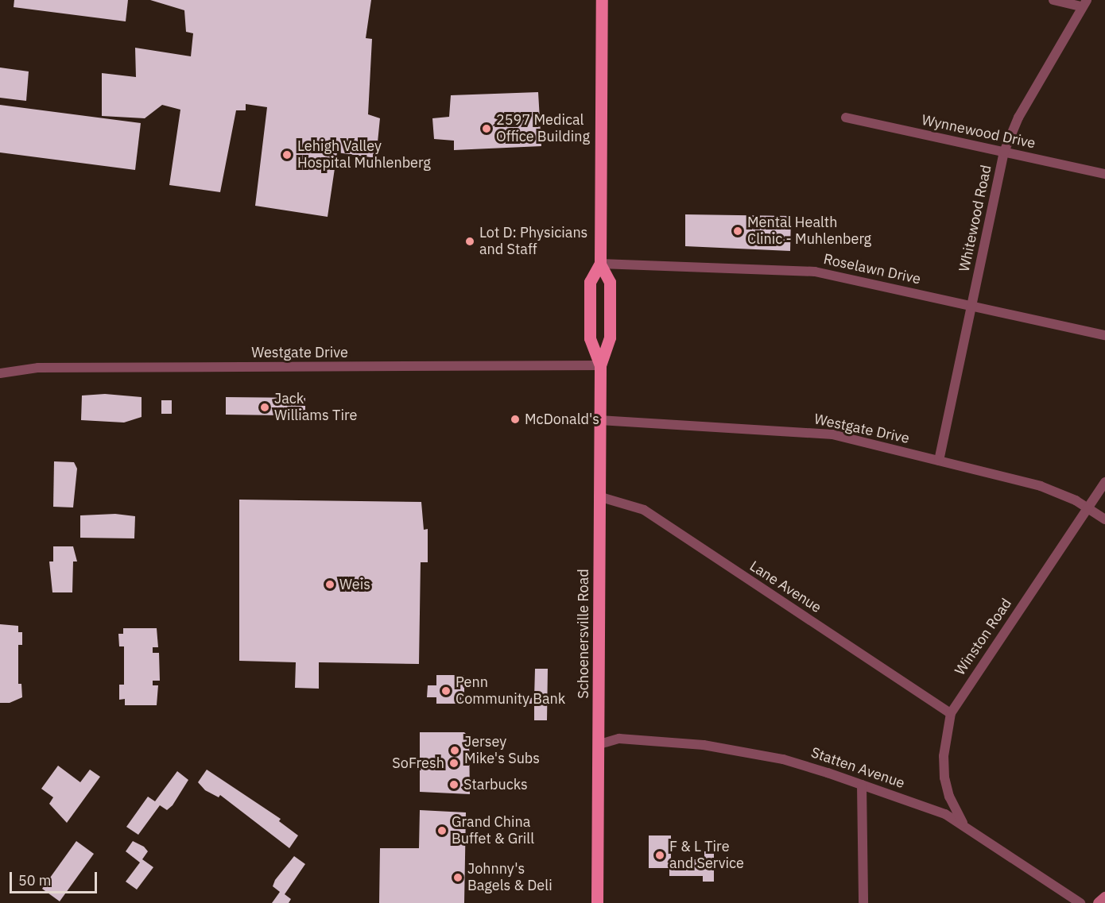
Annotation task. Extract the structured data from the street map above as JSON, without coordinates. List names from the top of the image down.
{
  "streets": {
    "main road": ["Schoenersville Road"],
    "street": [
      "Wynnewood Drive",
      "Whitewood Road",
      "Roselawn Drive",
      "Westgate Drive",
      "Lane Avenue",
      "Winston Road",
      "Statten Avenue"
    ]
  },
  "crossings": [
    ["Wynnewood Drive", "Whitewood Road"],
    ["Whitewood Road", "Roselawn Drive"],
    ["Whitewood Road", "Westgate Drive"],
    ["Roselawn Drive", "Schoenersville Road"],
    ["Westgate Drive", "Schoenersville Road"],
    ["Westgate Drive", "Winston Road"],
    ["Lane Avenue", "Schoenersville Road"],
    ["Lane Avenue", "Winston Road"],
    ["Schoenersville Road", "Statten Avenue"],
    ["Winston Road", "Statten Avenue"]
  ],
  "places": [
    "2597 Medical Office Building",
    "Lehigh Valley Hospital Muhlenberg",
    "Mental Health Clinic - Muhlenberg",
    "Lot D: Physicians and Staff",
    "Jack Williams Tire",
    "McDonald's",
    "Weis",
    "Penn Community Bank",
    "Jersey Mike's Subs",
    "SoFresh",
    "Starbucks",
    "Grand China Buffet & Grill",
    "F & L Tire and Service",
    "Johnny's Bagels & Deli"
  ],
  "scale_bar": "50 m"
}
